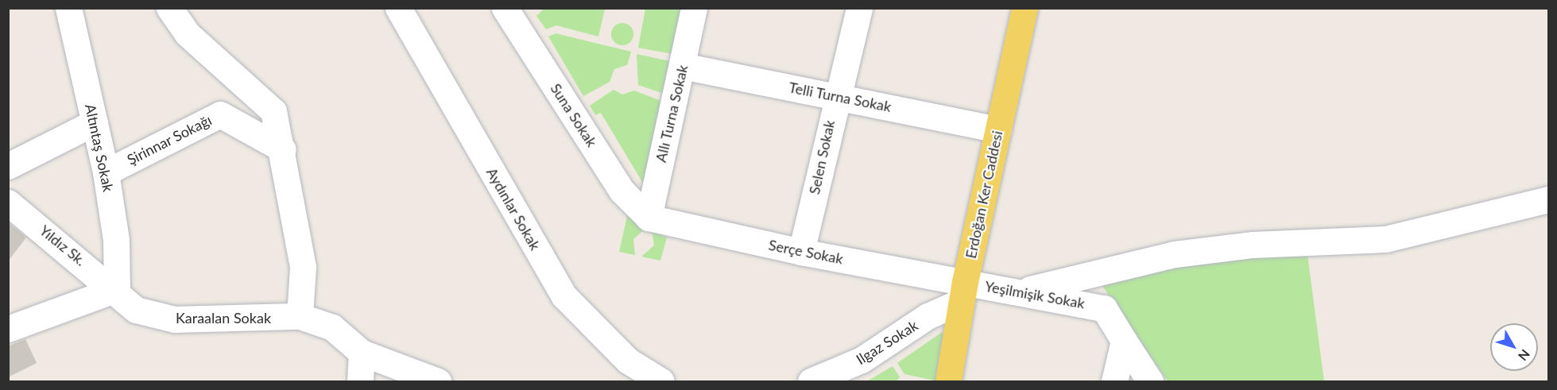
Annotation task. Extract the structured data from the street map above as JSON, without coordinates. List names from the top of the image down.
{
  "streets": {
    "main road": ["Erdoğan Ker Caddesi"],
    "street": [
      "Telli Turna Sokak",
      "Allı Turna Sokak",
      "Suna Sokak",
      "Şirinnar Sokağı",
      "Altıntaş Sokak",
      "Selen Sokak",
      "Aydınlar Sokak",
      "Yıldız Sk.",
      "Serçe Sokak",
      "Yeşilmişik Sokak",
      "Karaalan Sokak",
      "Ilgaz Sokak"
    ]
  },
  "crossings": [
    ["Telli Turna Sokak", "Allı Turna Sokak"],
    ["Telli Turna Sokak", "Selen Sokak"],
    ["Telli Turna Sokak", "Erdoğan Ker Caddesi"],
    ["Allı Turna Sokak", "Suna Sokak"],
    ["Allı Turna Sokak", "Serçe Sokak"],
    ["Suna Sokak", "Serçe Sokak"],
    ["Şirinnar Sokağı", "Altıntaş Sokak"],
    ["Altıntaş Sokak", "Yıldız Sk."],
    ["Altıntaş Sokak", "Karaalan Sokak"],
    ["Selen Sokak", "Serçe Sokak"],
    ["Erdoğan Ker Caddesi", "Serçe Sokak"],
    ["Erdoğan Ker Caddesi", "Yeşilmişik Sokak"],
    ["Erdoğan Ker Caddesi", "Ilgaz Sokak"],
    ["Yıldız Sk.", "Karaalan Sokak"],
    ["Serçe Sokak", "Yeşilmişik Sokak"],
    ["Serçe Sokak", "Ilgaz Sokak"],
    ["Yeşilmişik Sokak", "Ilgaz Sokak"]
  ],
  "north": "bottom right"
}
